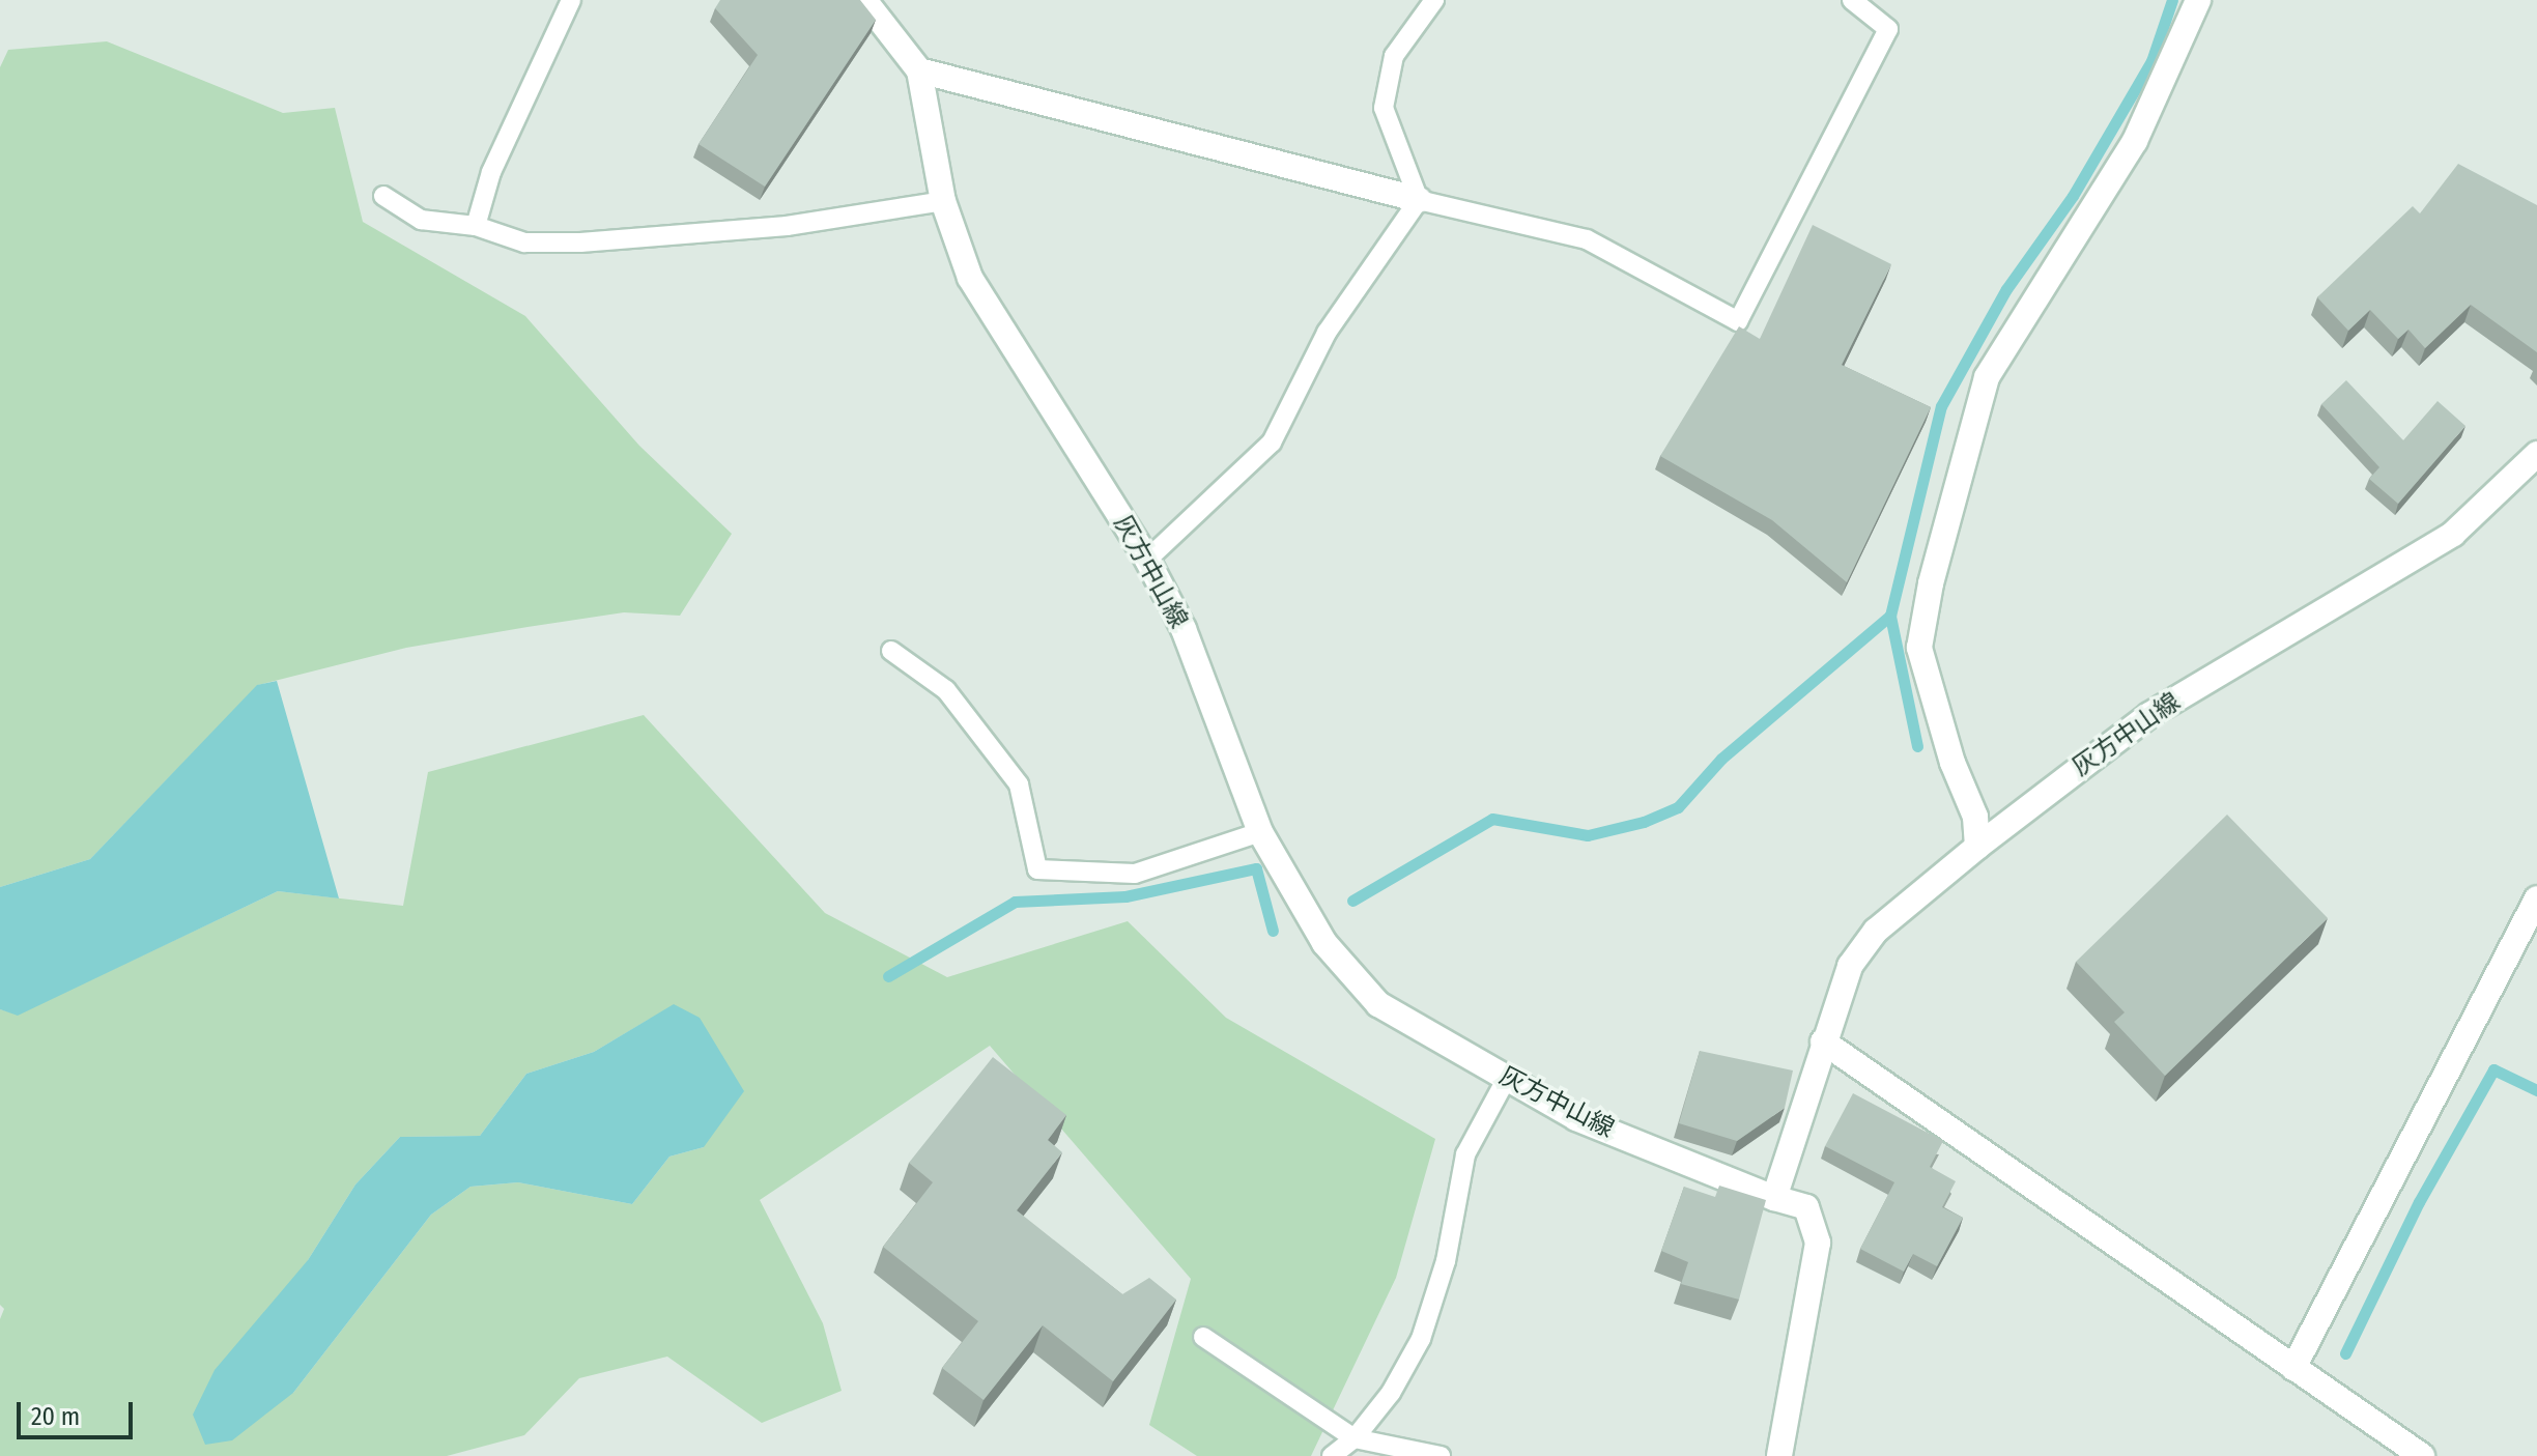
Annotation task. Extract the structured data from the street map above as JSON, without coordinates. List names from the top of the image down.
{
  "streets": {
    "street": ["灰方中山線"]
  },
  "scale_bar": "20 m"
}
